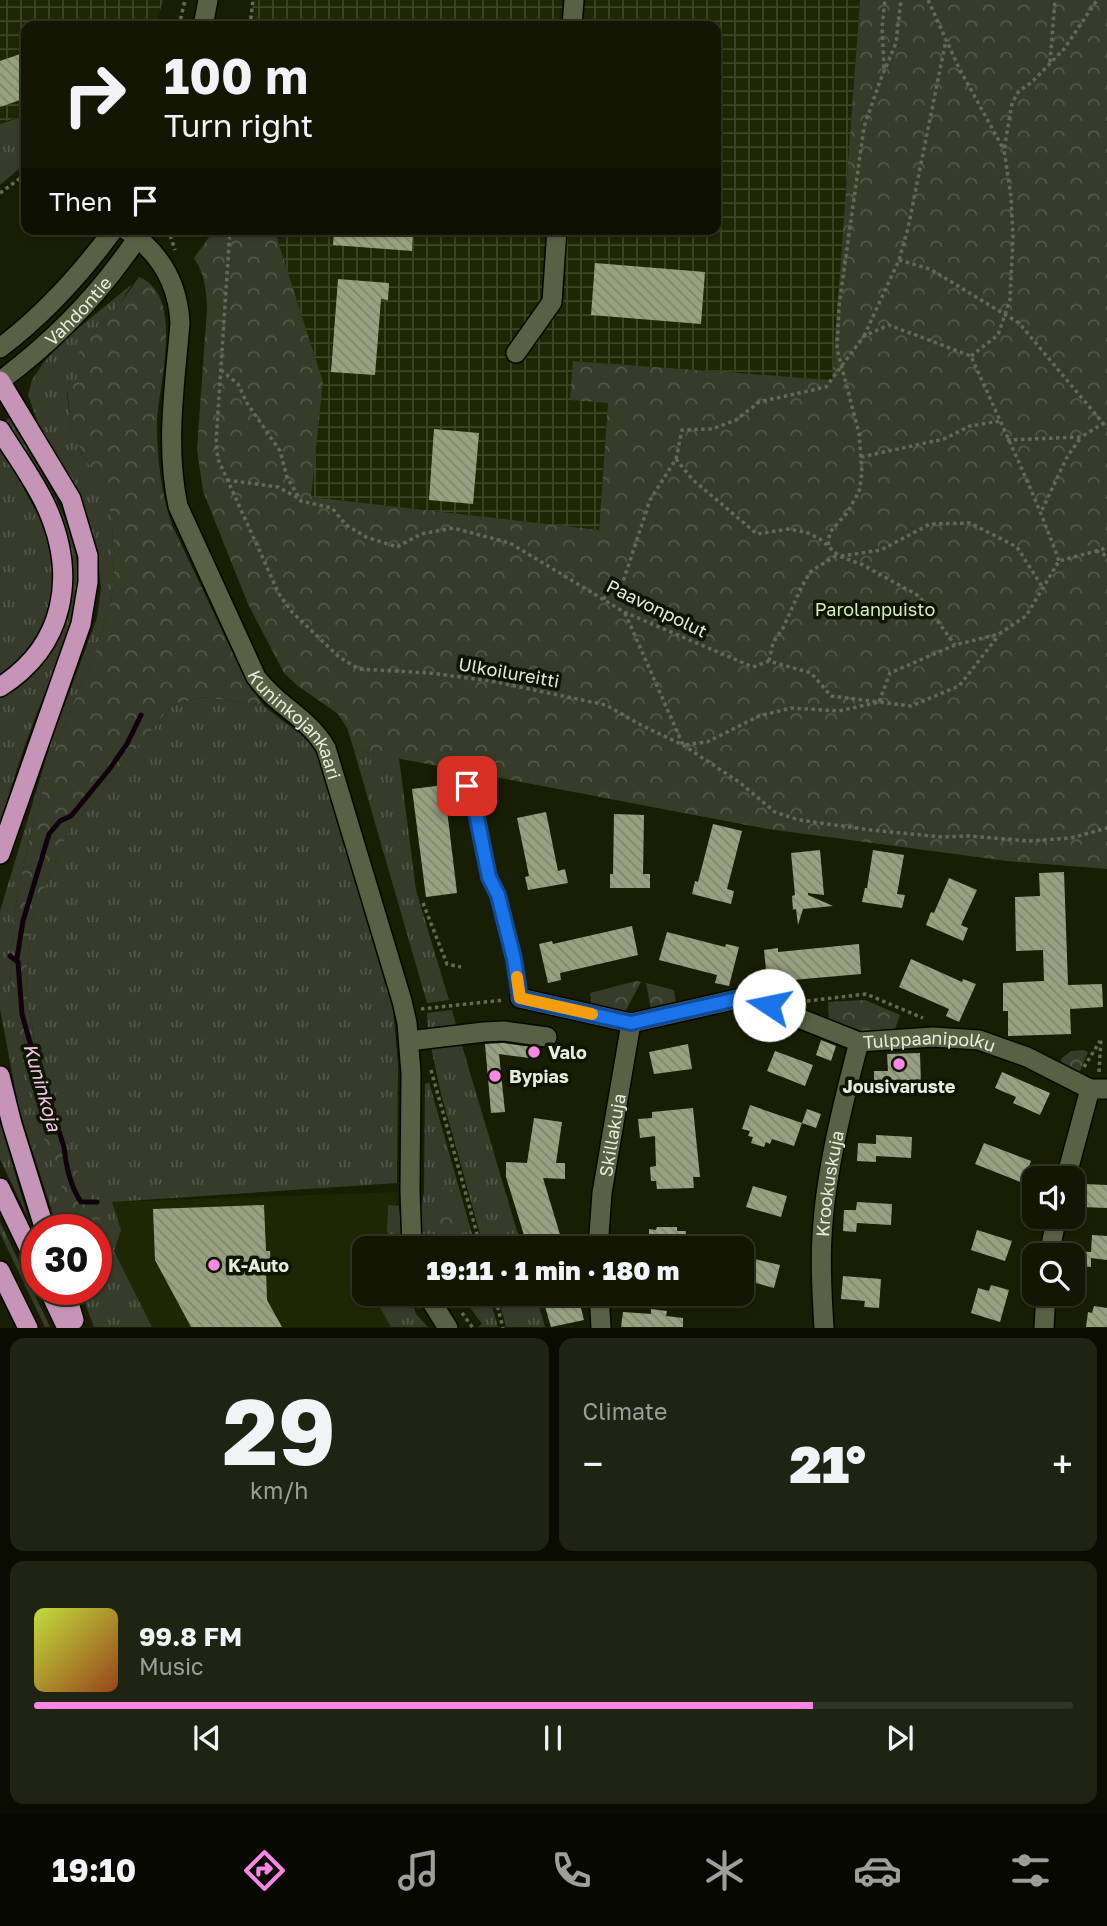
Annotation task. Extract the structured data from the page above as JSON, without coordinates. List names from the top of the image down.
{
  "streets": {
    "street": [
      "Vahdontie",
      "Kuninkojankaari",
      "Tulppaanipolku",
      "Skillakuja",
      "Krookuskuja"
    ],
    "path": ["Paavonpolut", "Ulkoilureitti"]
  },
  "crossings": [
    ["Paavonpolut", "Ulkoilureitti"],
    ["Tulppaanipolku", "Skillakuja"],
    ["Tulppaanipolku", "Krookuskuja"]
  ],
  "water": ["Kuninkoja"],
  "parks": ["Parolanpuisto"],
  "places": [
    "Valo",
    "Jousivaruste",
    "Bypias",
    "K-Auto"
  ],
  "page": {
    "turn": ["100 m", "Turn right"],
    "then": "Then",
    "limit": "30",
    "trip": "19:11 · 1 min · 180 m",
    "tile": [
      ["29", "km/h"],
      "Climate"
    ],
    "heat": ["−", "21°", "+"],
    "song": ["99.8 FM", "Music"],
    "tabs": "19:10"
  }
}
